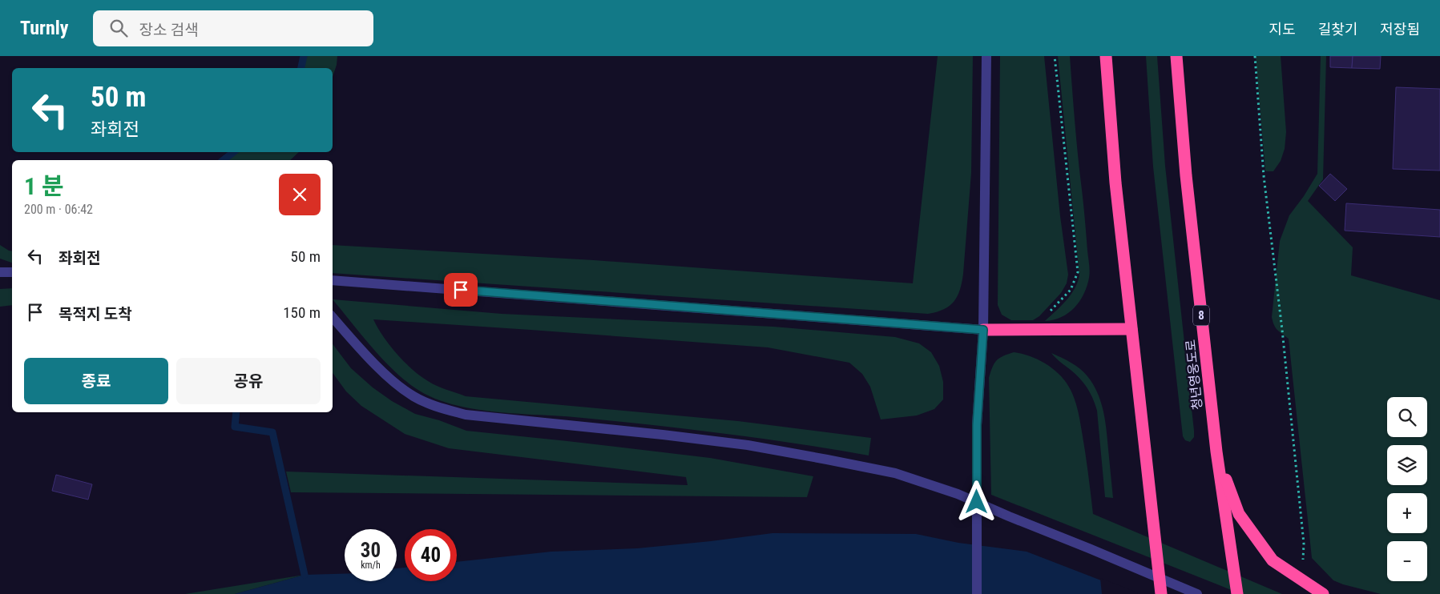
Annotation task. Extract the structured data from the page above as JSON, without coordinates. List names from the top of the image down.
{
  "streets": {
    "highway": ["8", "청년영웅도로"]
  },
  "page": {
    "header": "Turnly",
    "search": "장소 검색",
    "nav": ["지도", "길찾기", "저장됨"],
    "turn": ["50 m", "좌회전"],
    "heading": ["1 분", "200 m · 06:42"],
    "list": [
      {
        "name": "좌회전",
        "value": "50 m"
      },
      {
        "name": "목적지 도착",
        "value": "150 m"
      }
    ],
    "buttons": ["종료", "공유"],
    "map_buttons": ["+", "−"],
    "speed": "30 km/h",
    "limit": "40"
  }
}
